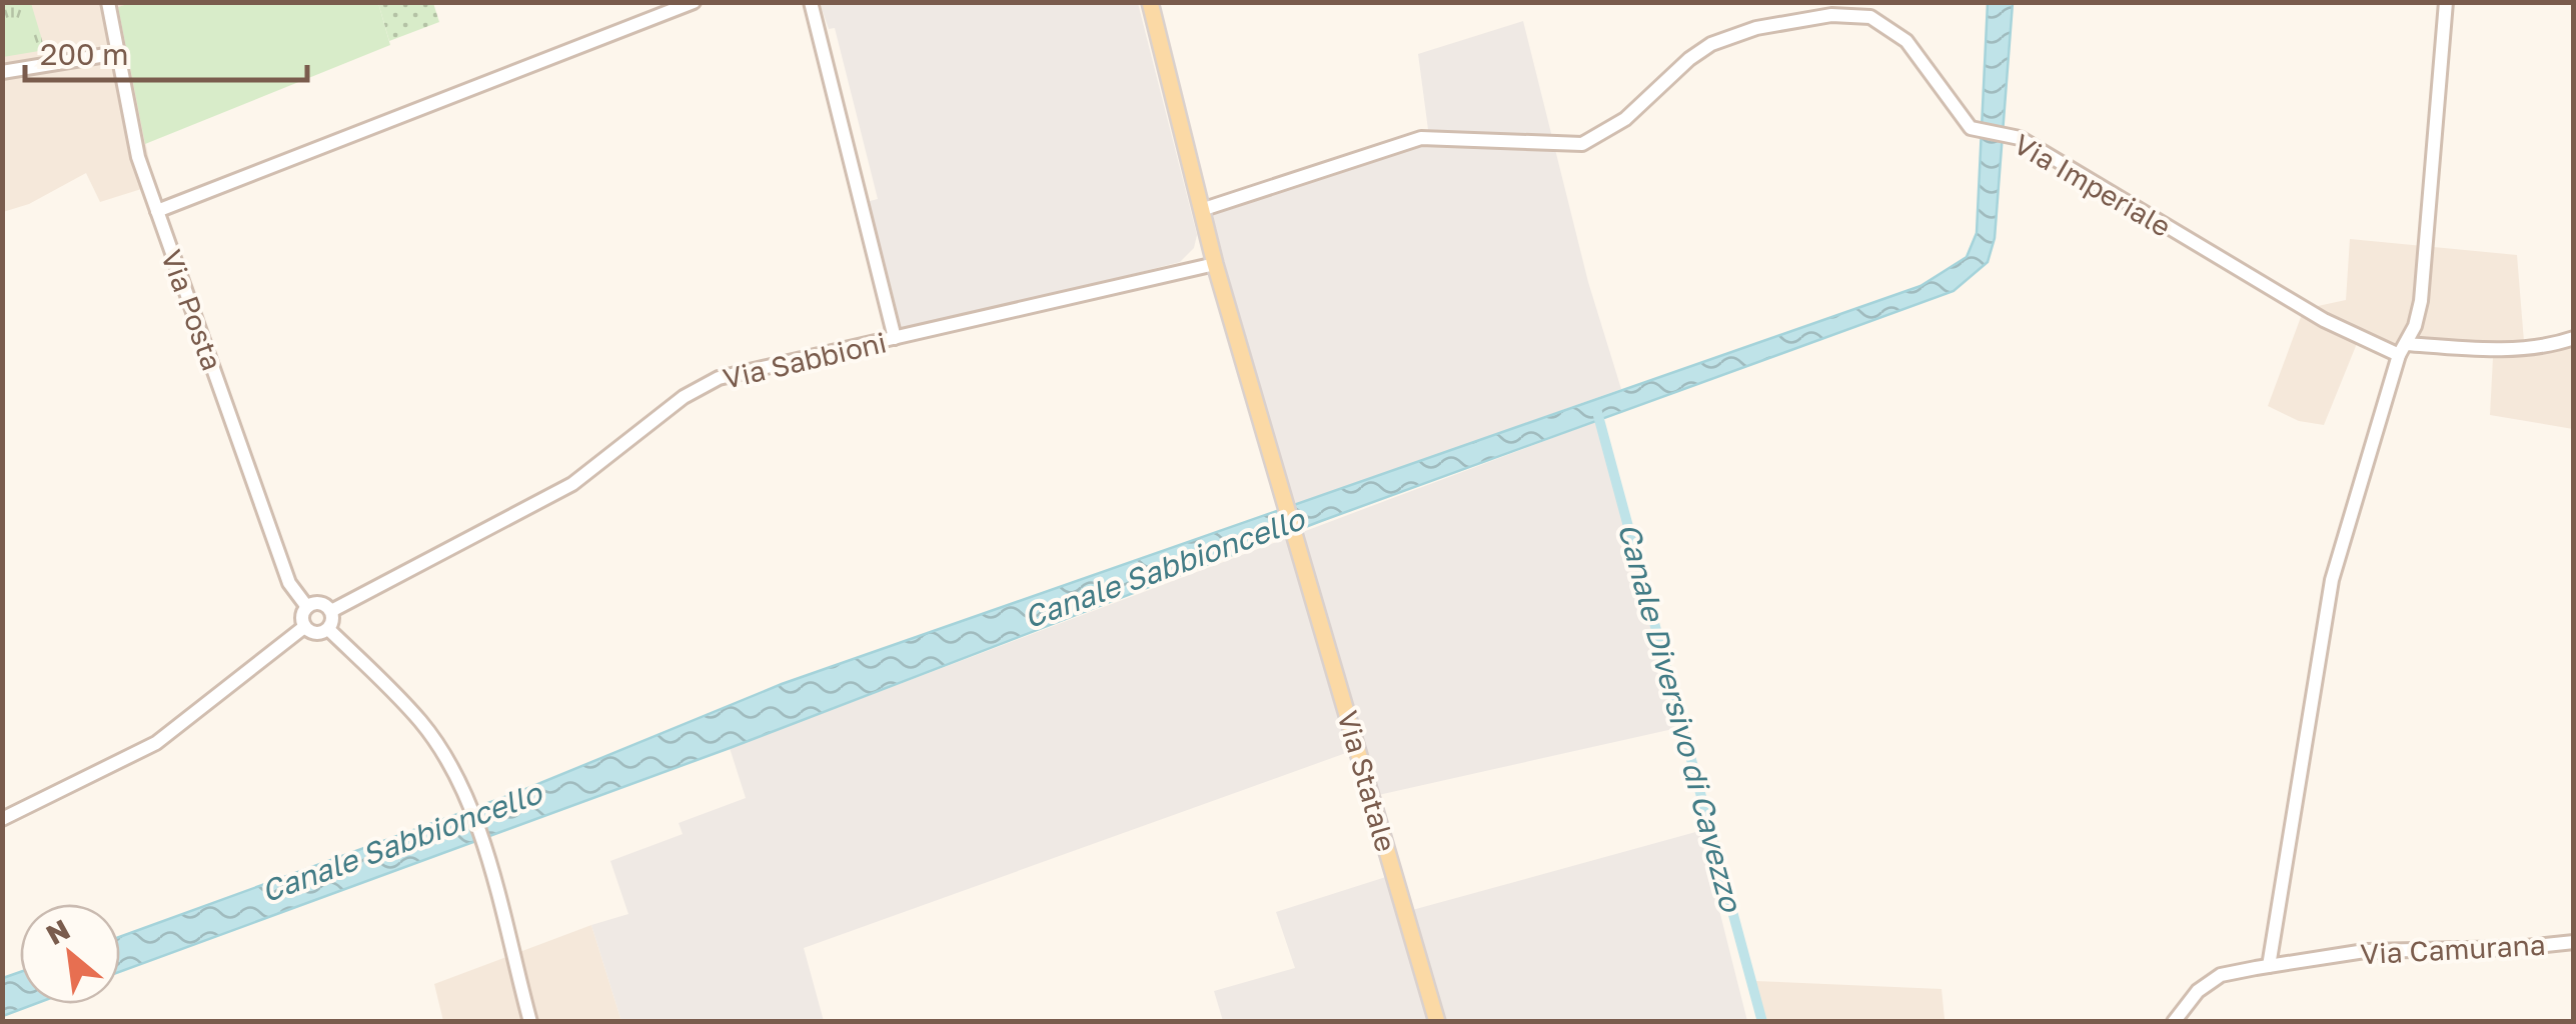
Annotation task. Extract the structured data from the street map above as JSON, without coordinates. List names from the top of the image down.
{
  "streets": {
    "main road": ["Via Statale"],
    "street": [
      "Via Imperiale",
      "Via Posta",
      "Via Sabbioni",
      "Via Camurana"
    ]
  },
  "crossings": [
    ["Via Imperiale", "Via Statale"],
    ["Via Posta", "Via Sabbioni"],
    ["Via Sabbioni", "Via Statale"]
  ],
  "water": ["Canale Sabbioncello", "Canale Diversivo di Cavezzo"],
  "scale_bar": "200 m",
  "north": "top left"
}
